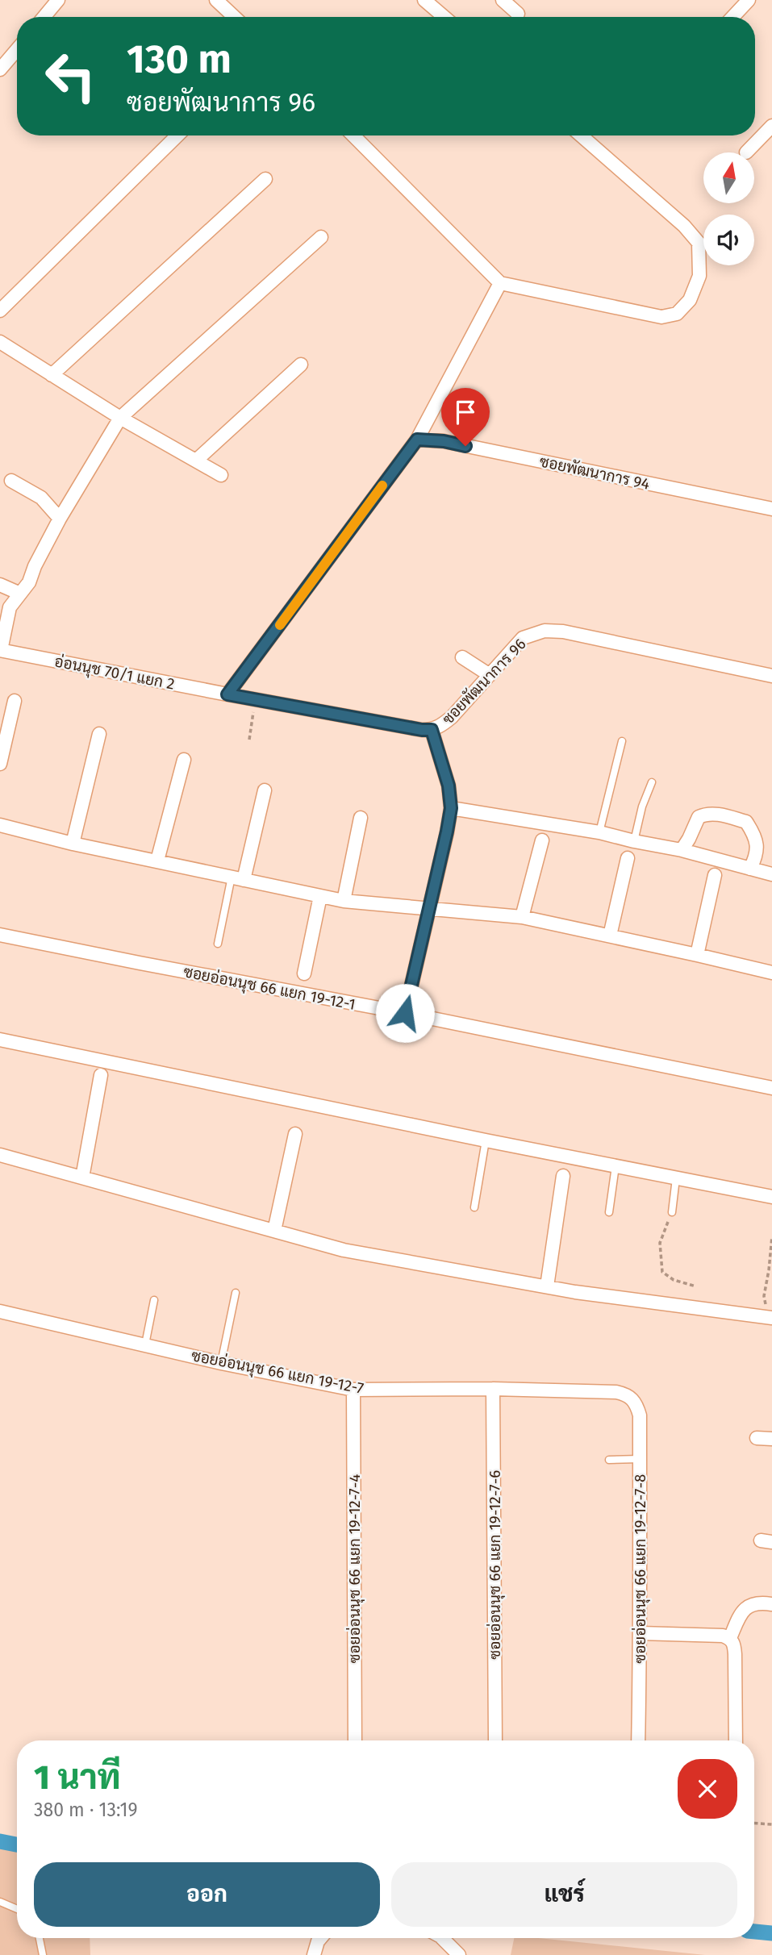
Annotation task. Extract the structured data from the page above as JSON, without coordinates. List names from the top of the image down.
{
  "streets": {
    "street": [
      "ซอยพัฒนาการ 94",
      "อ่อนนุช 70/1 แยก 2",
      "ซอยพัฒนาการ 96",
      "ซอยอ่อนนุช 66 แยก 19-12-1",
      "ซอยอ่อนนุช 66 แยก 19-12-7",
      "ซอยอ่อนนุช 66 แยก 19-12-7-6",
      "ซอยอ่อนนุช 66 แยก 19-12-7-4",
      "ซอยอ่อนนุช 66 แยก 19-12-7-8"
    ]
  },
  "crossings": [
    ["อ่อนนุช 70/1 แยก 2", "ซอยพัฒนาการ 96"],
    ["ซอยอ่อนนุช 66 แยก 19-12-7", "ซอยอ่อนนุช 66 แยก 19-12-7-6"],
    ["ซอยอ่อนนุช 66 แยก 19-12-7", "ซอยอ่อนนุช 66 แยก 19-12-7-4"],
    ["ซอยอ่อนนุช 66 แยก 19-12-7", "ซอยอ่อนนุช 66 แยก 19-12-7-8"]
  ],
  "north": "top",
  "page": {
    "turn": ["130 m", "ซอยพัฒนาการ 96"],
    "heading": ["1 นาที", "380 m · 13:19"],
    "buttons": ["ออก", "แชร์"]
  }
}
